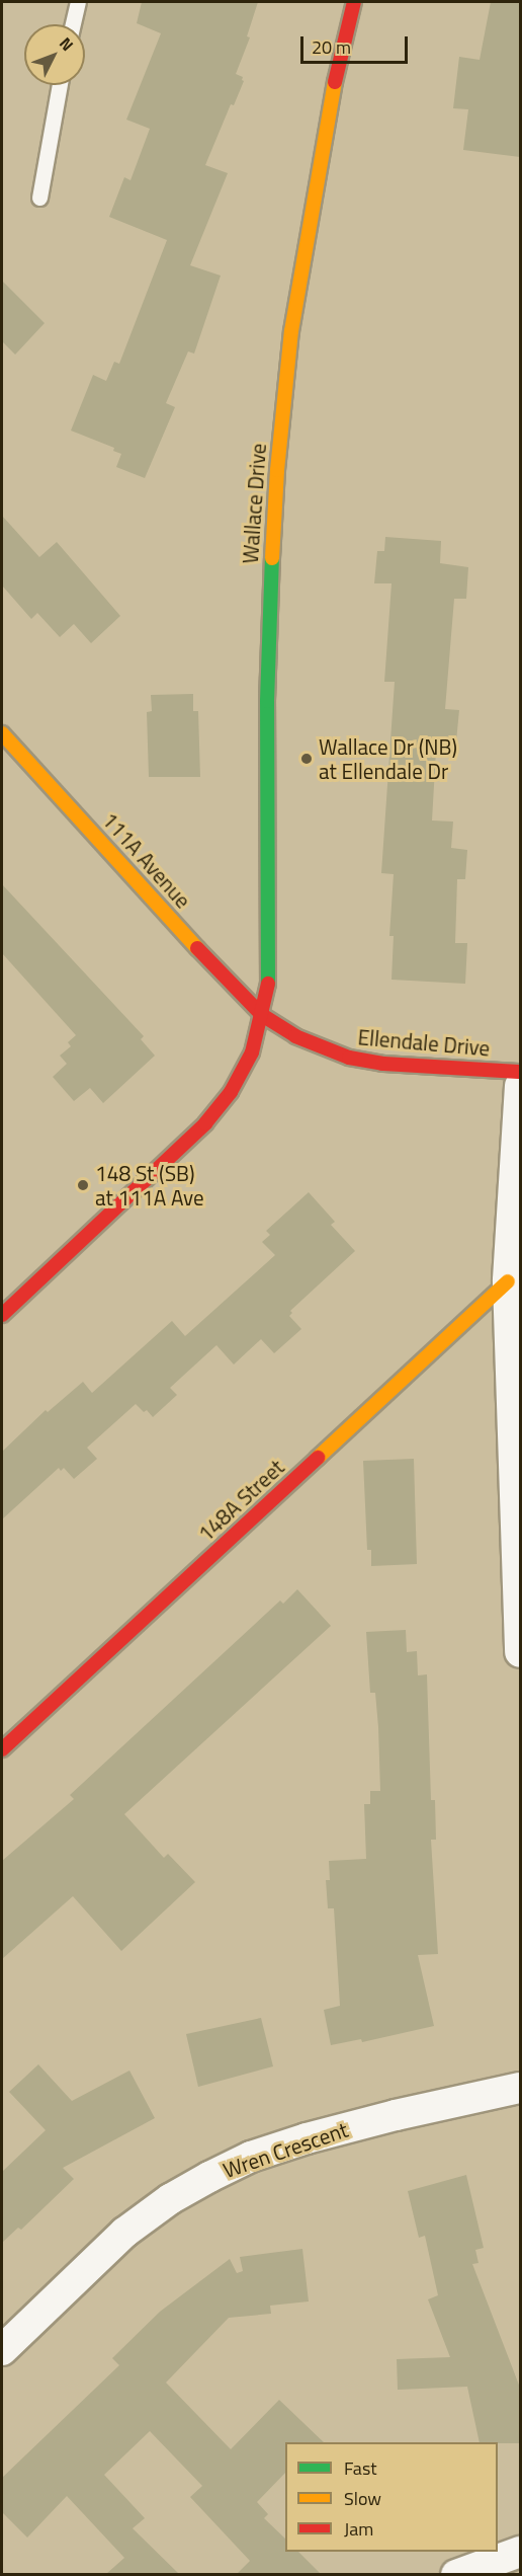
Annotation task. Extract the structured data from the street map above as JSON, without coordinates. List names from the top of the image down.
{
  "streets": {
    "street": [
      "Wallace Drive",
      "111A Avenue",
      "Ellendale Drive",
      "148A Street",
      "Wren Crescent"
    ]
  },
  "crossings": [
    ["Wallace Drive", "111A Avenue"],
    ["Wallace Drive", "Ellendale Drive"],
    ["111A Avenue", "Ellendale Drive"]
  ],
  "places": ["Wallace Dr (NB) at Ellendale Dr", "148 St (SB) at 111A Ave"],
  "legend": ["Fast", "Slow", "Jam"],
  "scale_bar": "20 m",
  "north": "top right"
}
